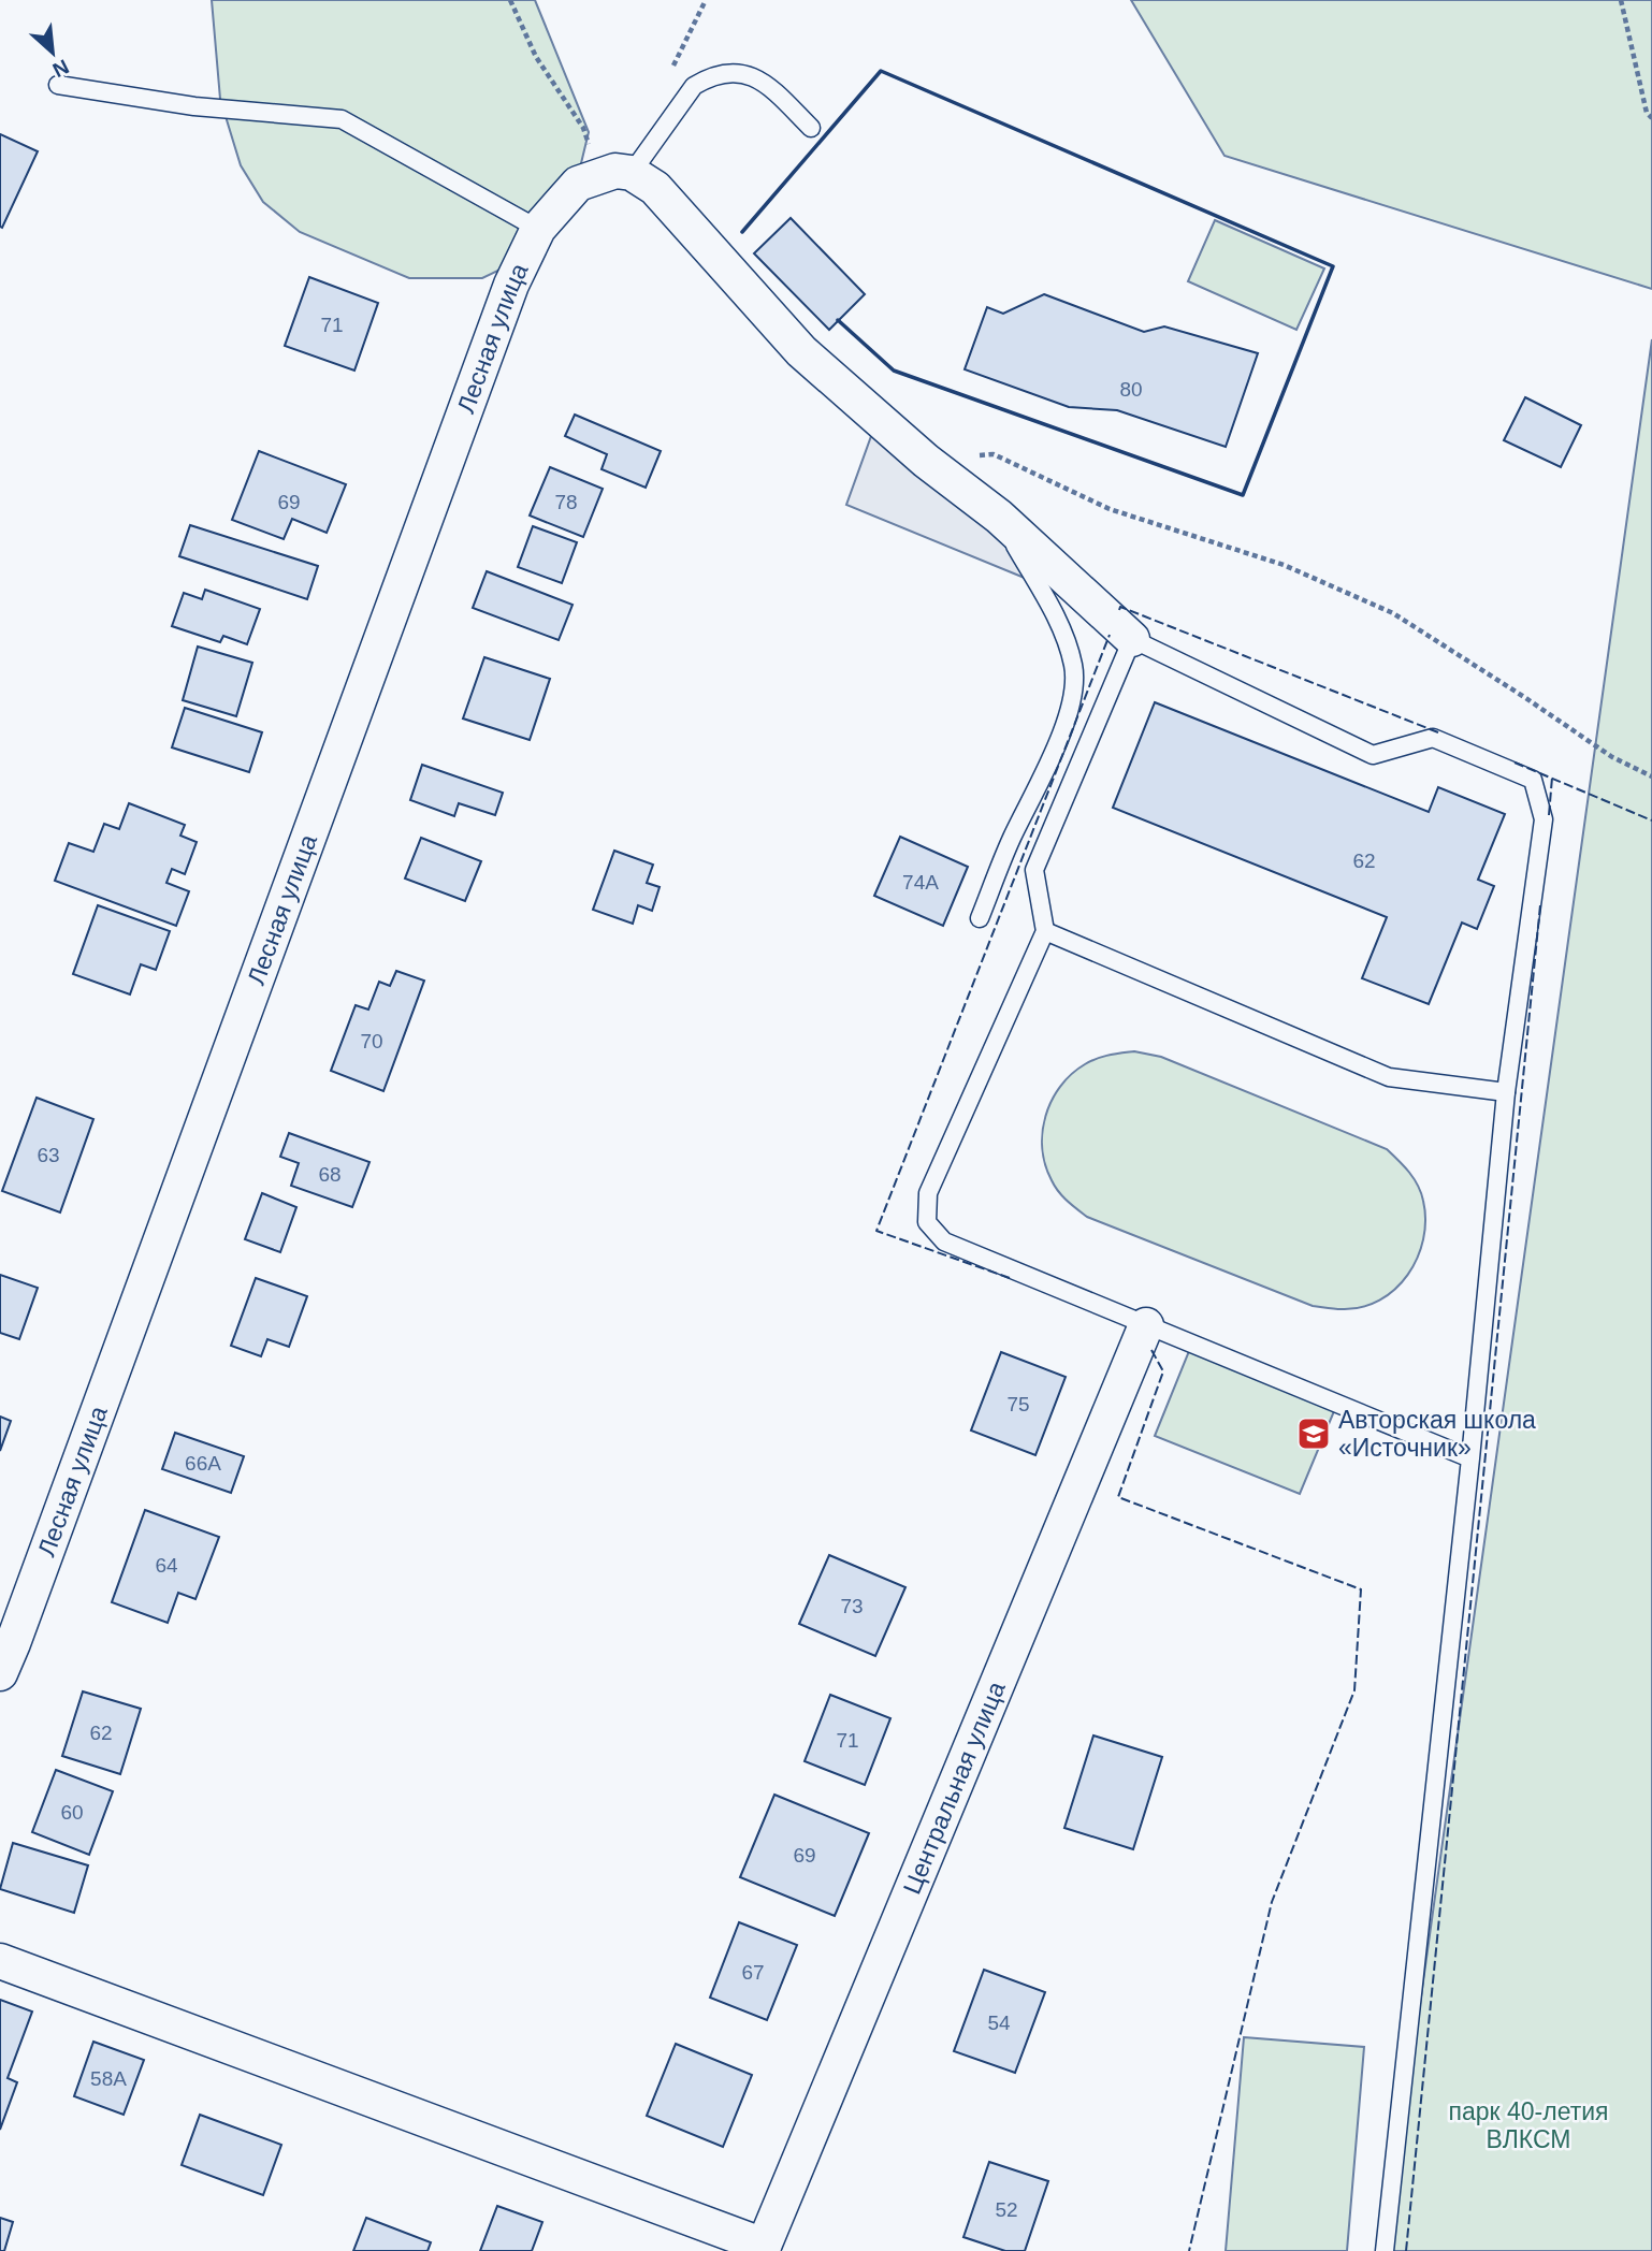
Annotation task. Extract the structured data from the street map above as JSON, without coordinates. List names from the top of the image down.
{
  "streets": {
    "street": ["Лесная улица", "Центральная улица"]
  },
  "parks": ["парк 40-летия ВЛКСМ"],
  "places": {
    "school or university": ["Авторская школа «Источник»"]
  },
  "house_numbers": [
    "71",
    "80",
    "69",
    "78",
    "62",
    "74А",
    "70",
    "63",
    "68",
    "75",
    "66А",
    "64",
    "73",
    "62",
    "71",
    "60",
    "69",
    "67",
    "54",
    "58А",
    "52"
  ],
  "north": "bottom right"
}
